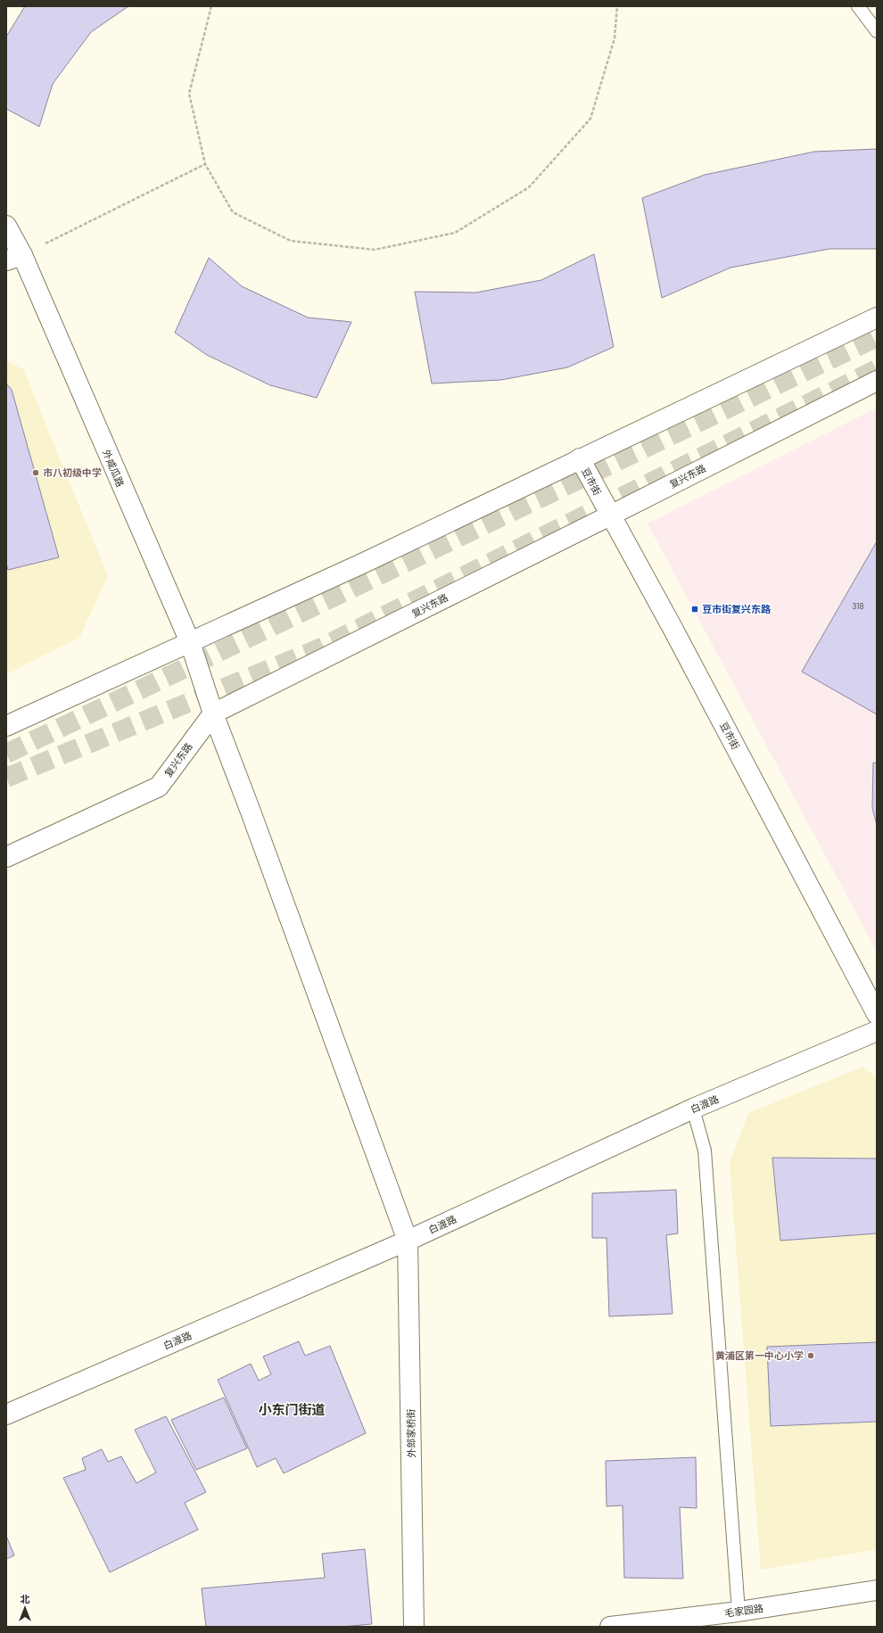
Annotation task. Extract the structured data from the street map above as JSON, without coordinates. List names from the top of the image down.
{
  "streets": {
    "street": [
      "外咸瓜路",
      "复兴东路",
      "豆市街",
      "白渡路",
      "外郎家桥街",
      "毛家园路"
    ]
  },
  "crossings": [
    ["外咸瓜路", "复兴东路"],
    ["外咸瓜路", "外郎家桥街"],
    ["复兴东路", "豆市街"],
    ["复兴东路", "外郎家桥街"],
    ["白渡路", "外郎家桥街"]
  ],
  "districts": ["小东门街道"],
  "places": {
    "other": ["市八初级中学", "黄浦区第一中心小学"],
    "transit": ["豆市街复兴东路"]
  },
  "house_numbers": ["318"],
  "north": "top"
}
